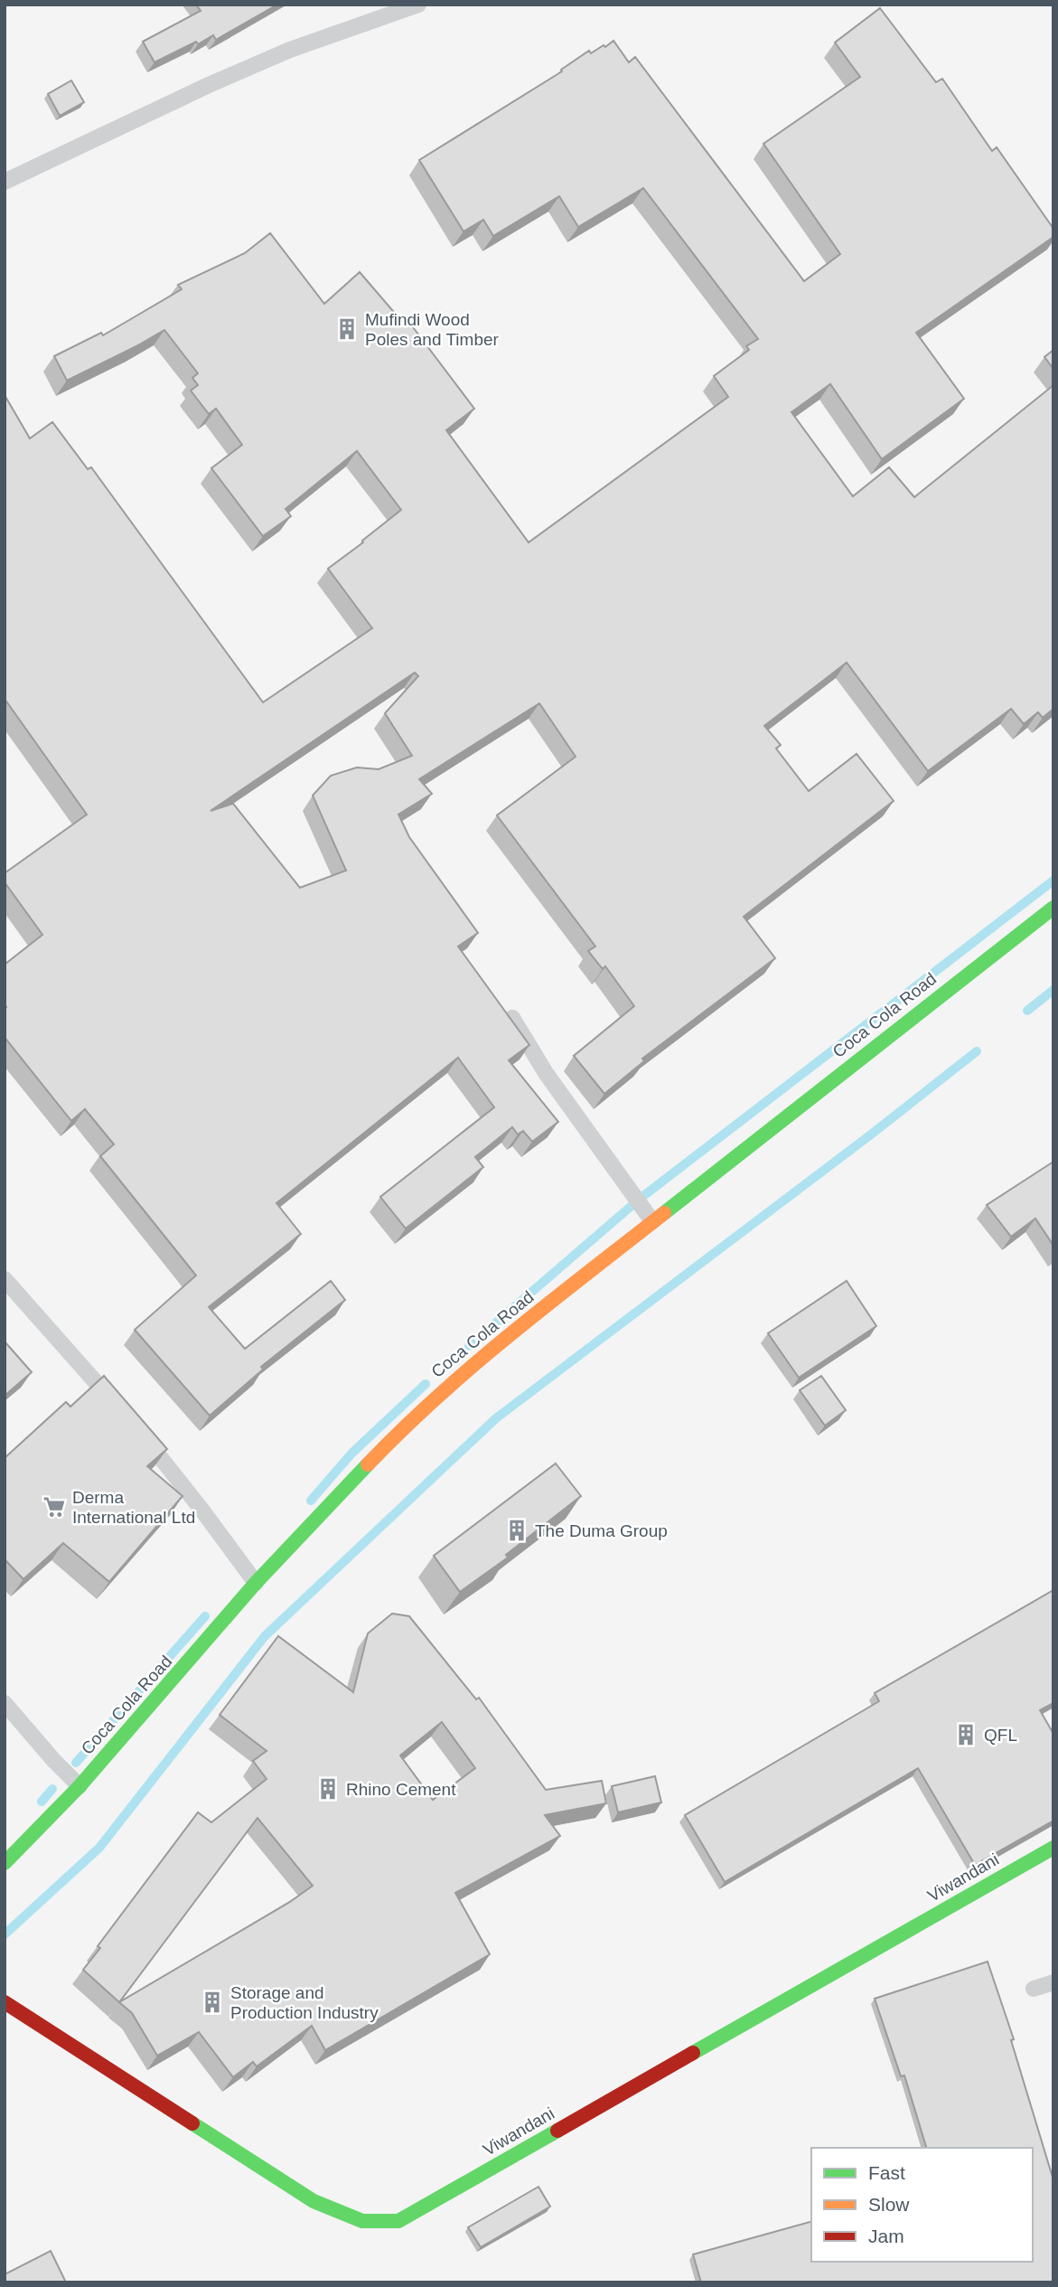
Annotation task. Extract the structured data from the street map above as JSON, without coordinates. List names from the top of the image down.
{
  "streets": {
    "main road": ["Coca Cola Road", "Viwandani"]
  },
  "places": {
    "building": [
      "Mufindi Wood Poles and Timber",
      "The Duma Group",
      "QFL",
      "Rhino Cement",
      "Storage and Production Industry"
    ],
    "supermarket": ["Derma International Ltd"]
  },
  "legend": ["Fast", "Slow", "Jam"]
}
